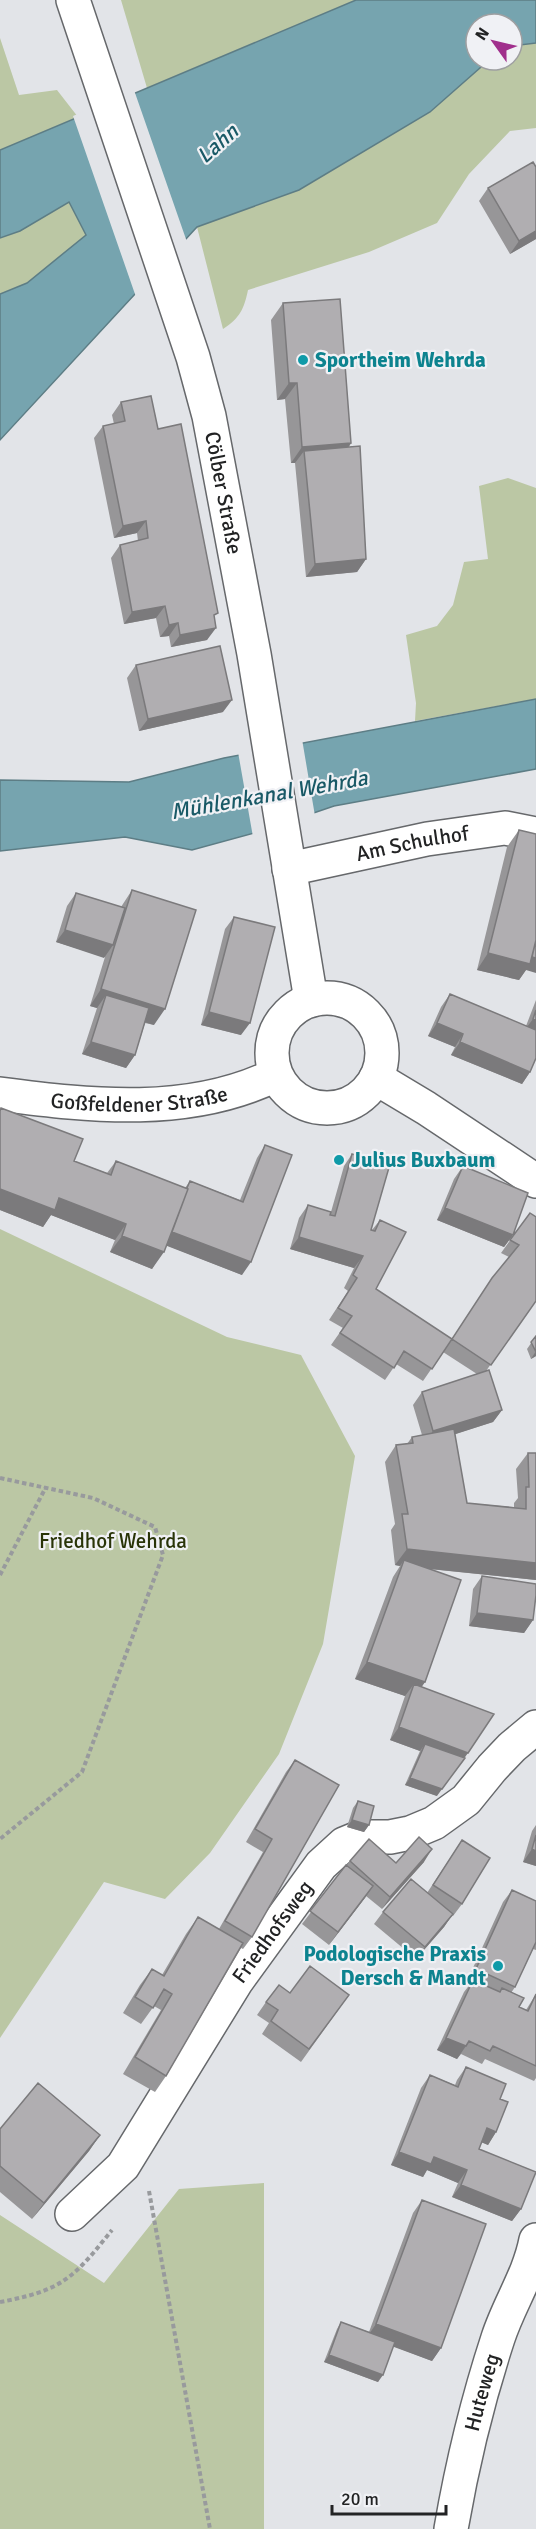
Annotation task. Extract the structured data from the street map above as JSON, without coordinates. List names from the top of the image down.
{
  "streets": {
    "street": [
      "Cölber Straße",
      "Am Schulhof",
      "Goßfeldener Straße",
      "Friedhofsweg",
      "Huteweg"
    ]
  },
  "crossings": [
    ["Cölber Straße", "Am Schulhof"],
    ["Cölber Straße", "Goßfeldener Straße"]
  ],
  "water": ["Lahn", "Mühlenkanal Wehrda"],
  "parks": ["Friedhof Wehrda"],
  "places": ["Sportheim Wehrda", "Julius Buxbaum", "Podologische Praxis Dersch & Mandt"],
  "scale_bar": "20 m",
  "north": "top left"
}
